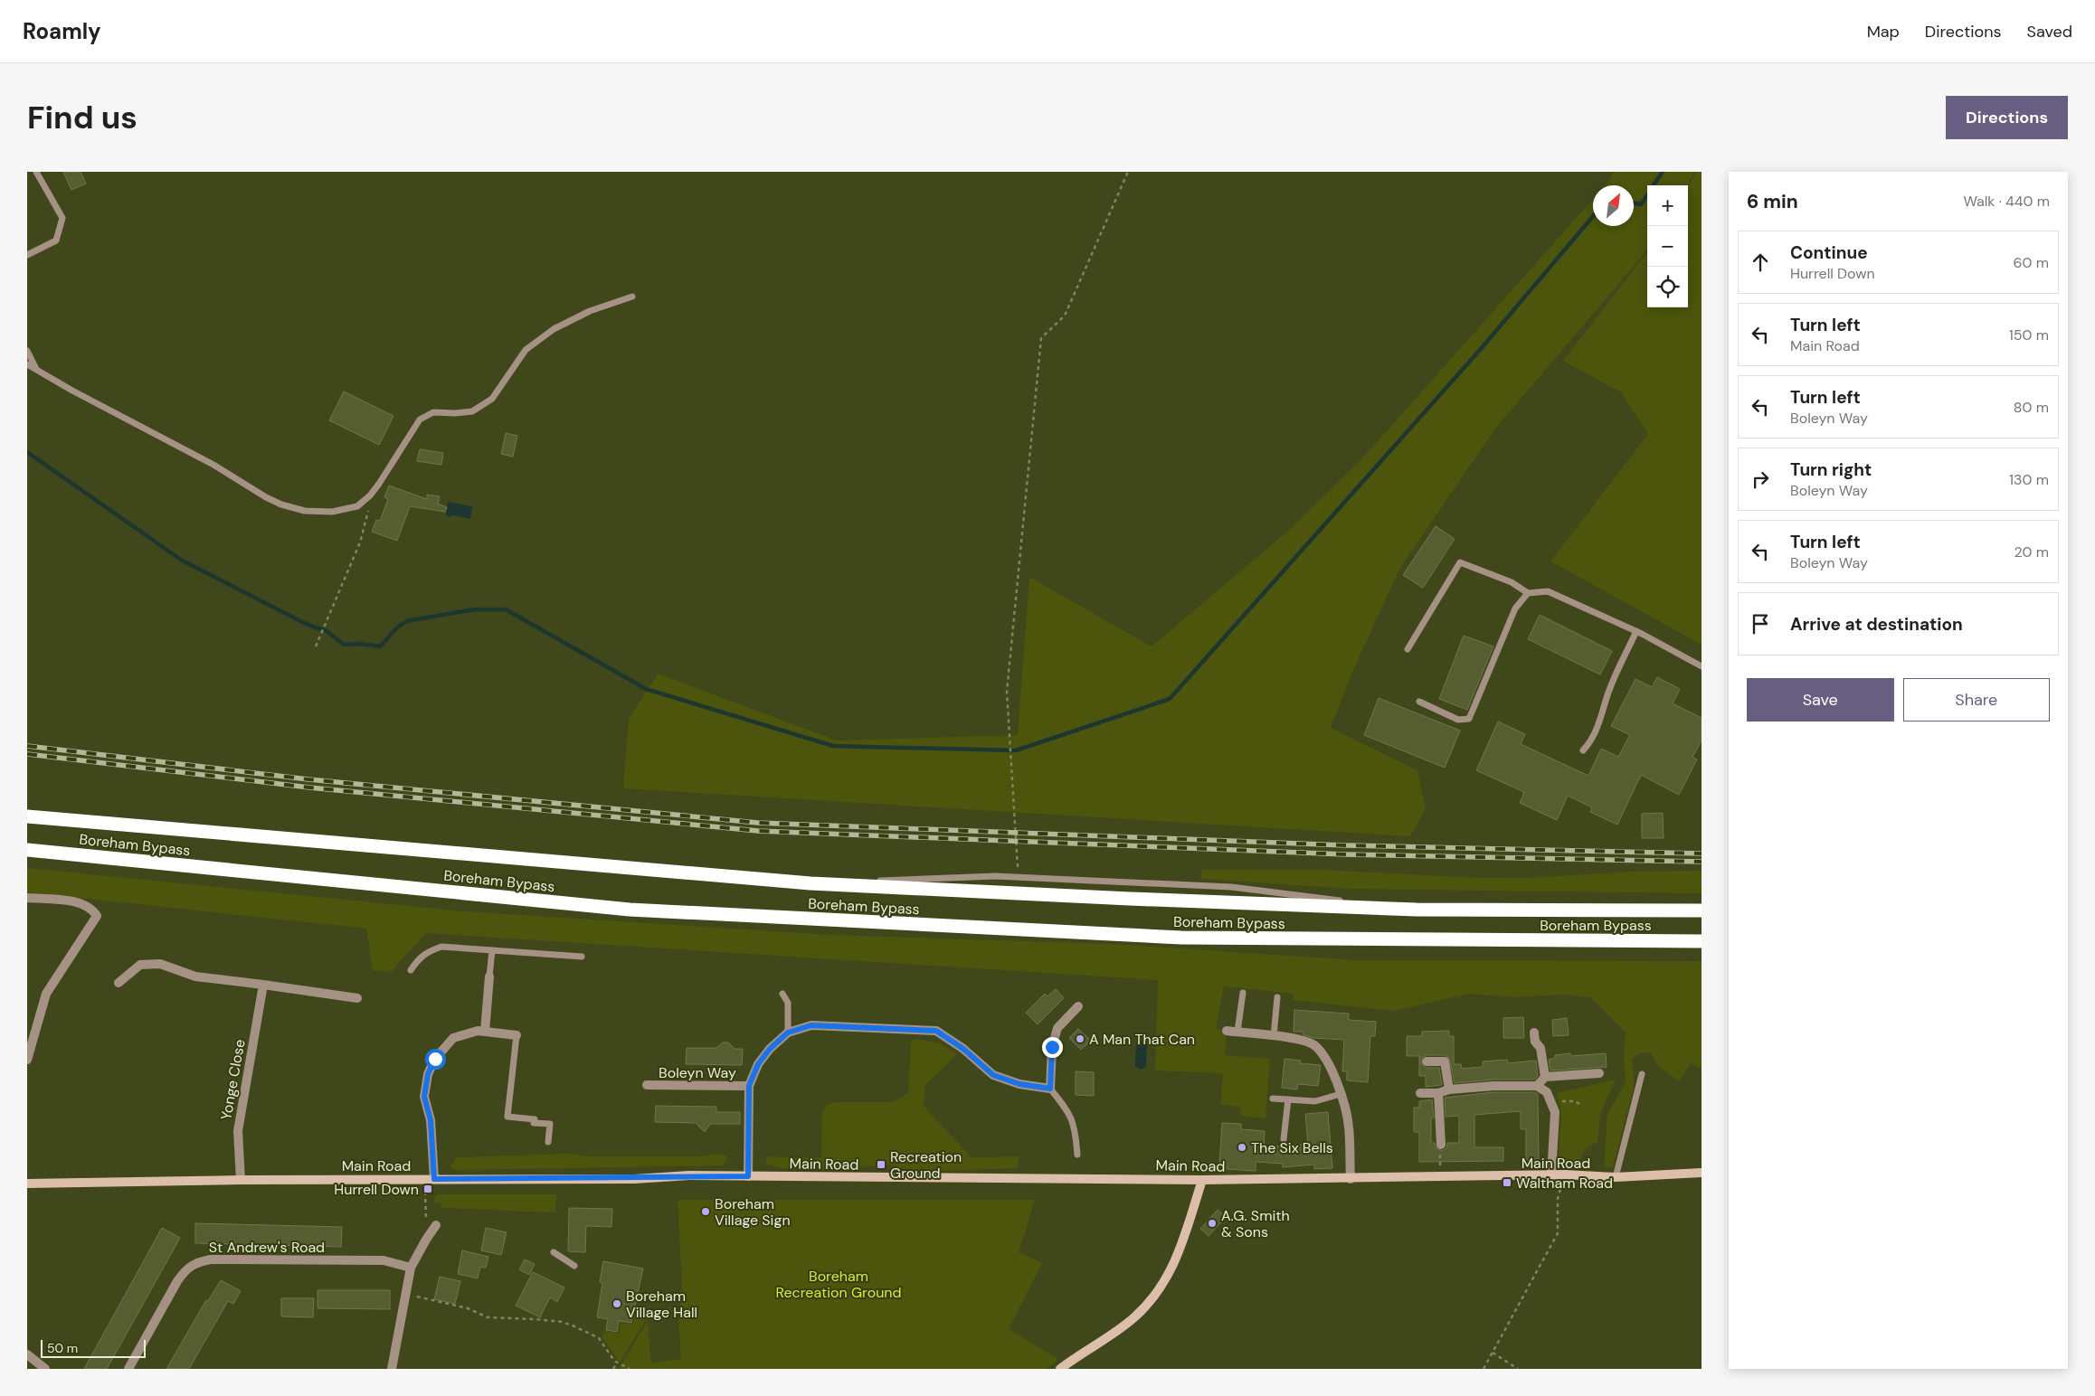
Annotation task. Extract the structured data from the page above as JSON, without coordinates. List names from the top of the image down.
{
  "streets": {
    "highway": ["Boreham Bypass"],
    "main road": ["Main Road"],
    "street": ["Boleyn Way", "Yonge Close", "St Andrew's Road"]
  },
  "crossings": [
    ["Boleyn Way", "Main Road"],
    ["Yonge Close", "Main Road"]
  ],
  "parks": ["Boreham Recreation Ground"],
  "places": {
    "other": [
      "A Man That Can",
      "The Six Bells",
      "Boreham Village Sign",
      "A.G. Smith & Sons",
      "Boreham Village Hall"
    ],
    "transit": ["Recreation Ground", "Waltham Road", "Hurrell Down"]
  },
  "scale_bar": "50 m",
  "north": "top right",
  "page": {
    "header": "Roamly",
    "nav": ["Map", "Directions", "Saved"],
    "buttons": [
      "Directions",
      ["Save", "Share"]
    ],
    "title": "Find us",
    "heading": ["6 min", "Walk · 440 m"],
    "map_buttons": ["+", "−"],
    "list": [
      ["Continue", "Hurrell Down", "60 m"],
      ["Turn left", "Main Road", "150 m"],
      ["Turn left", "Boleyn Way", "80 m"],
      ["Turn right", "Boleyn Way", "130 m"],
      ["Turn left", "Boleyn Way", "20 m"],
      "Arrive at destination"
    ],
    "scale": "50 m"
  }
}
